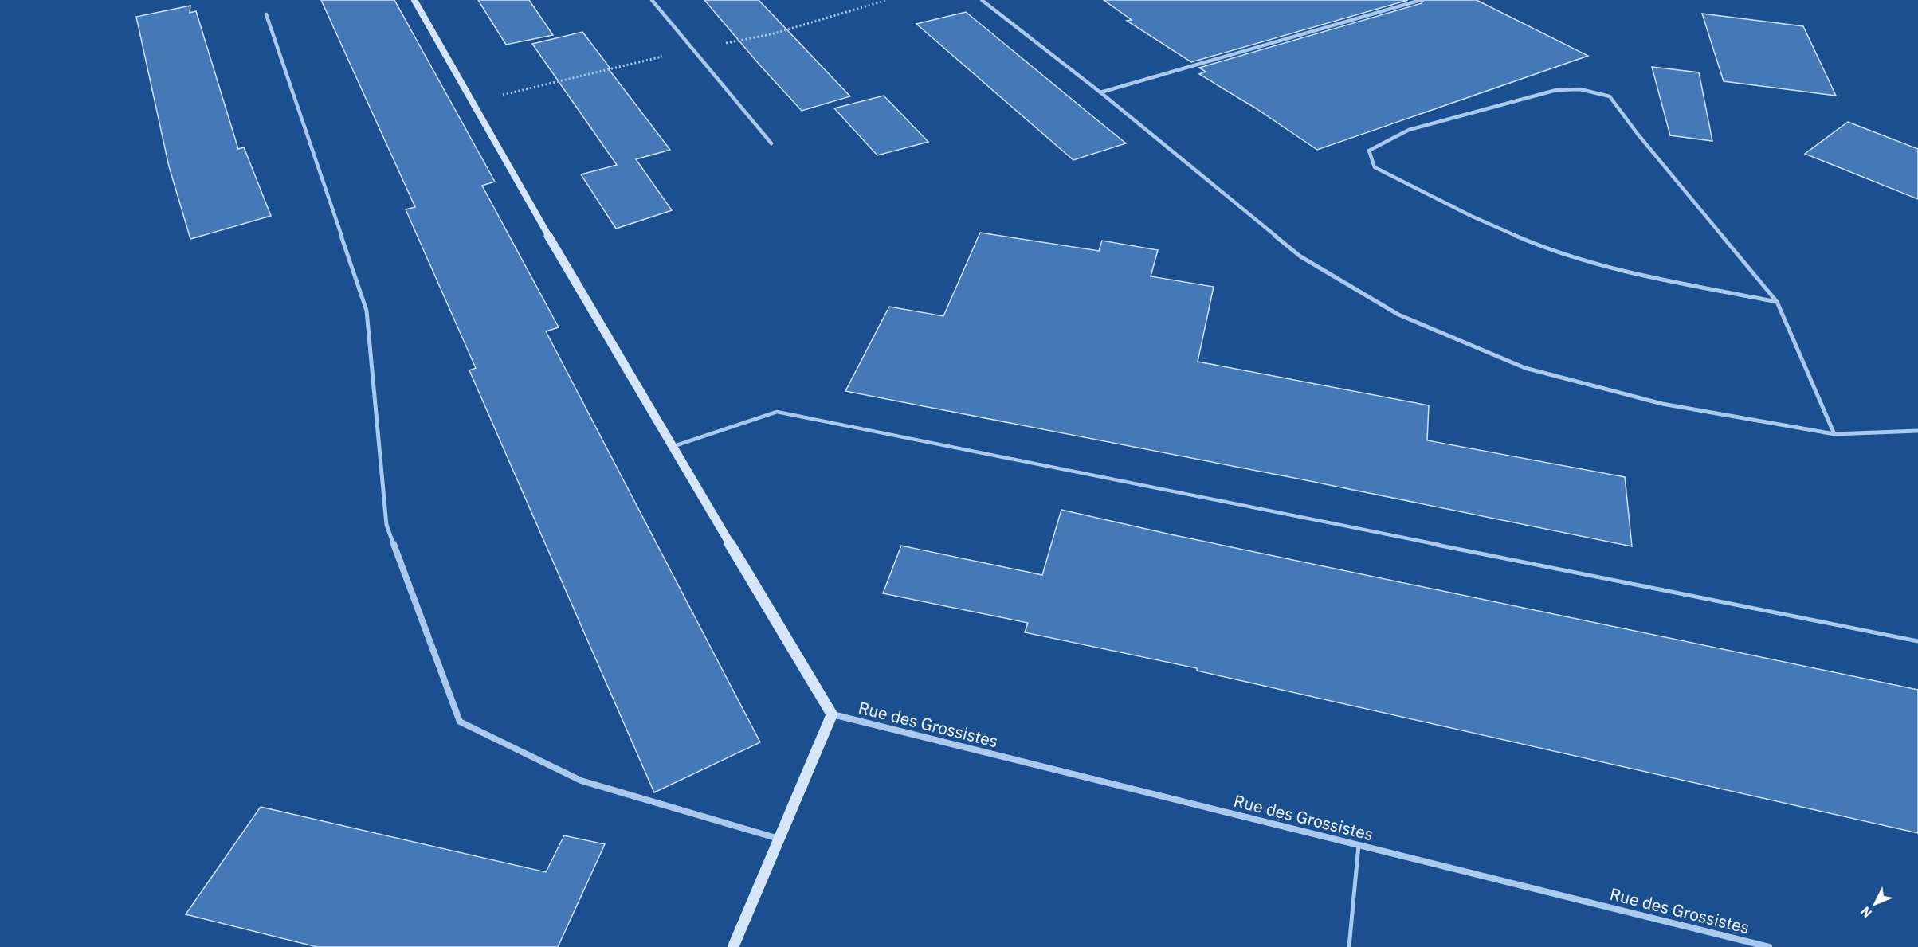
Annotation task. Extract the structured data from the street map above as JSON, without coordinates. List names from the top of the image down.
{
  "streets": {
    "street": ["Rue des Grossistes"]
  },
  "north": "bottom left"
}
